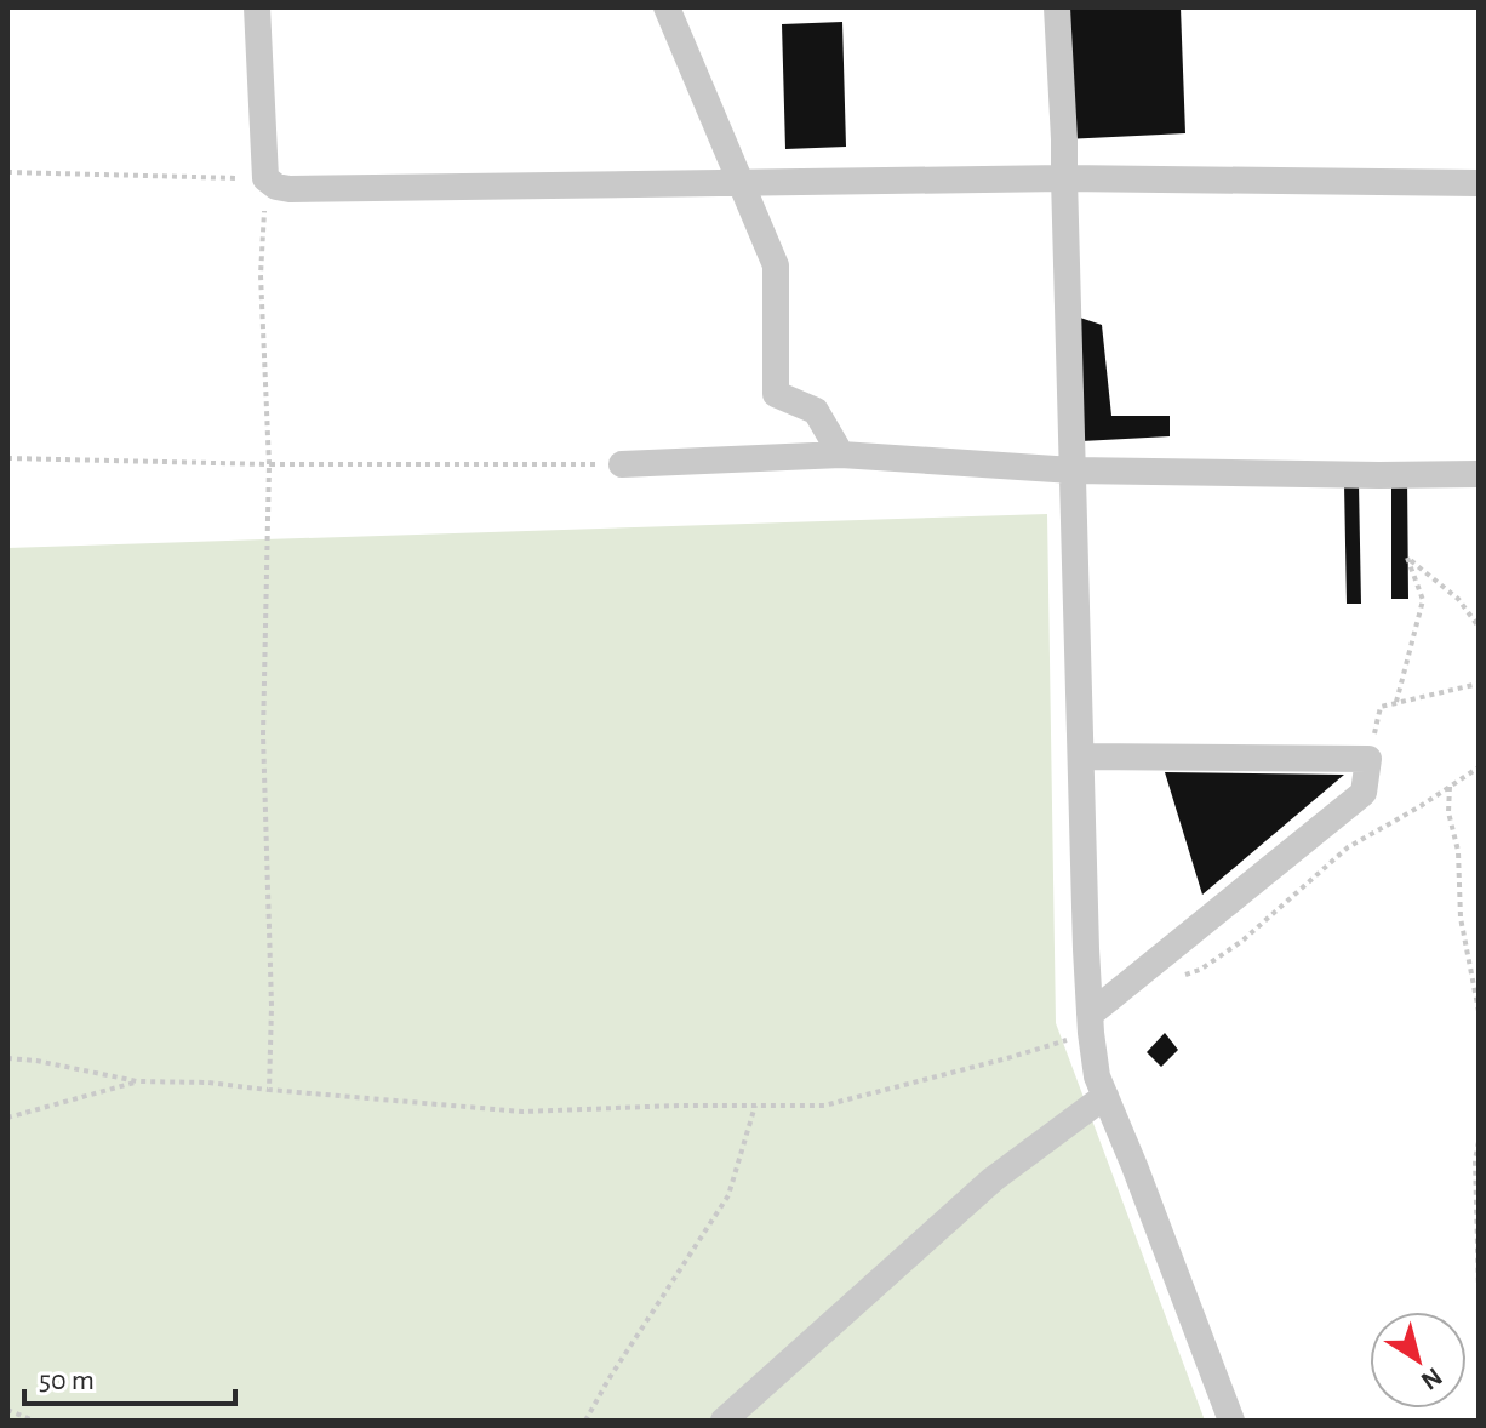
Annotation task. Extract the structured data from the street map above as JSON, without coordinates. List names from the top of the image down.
{
  "scale_bar": "50 m",
  "north": "bottom right"
}
